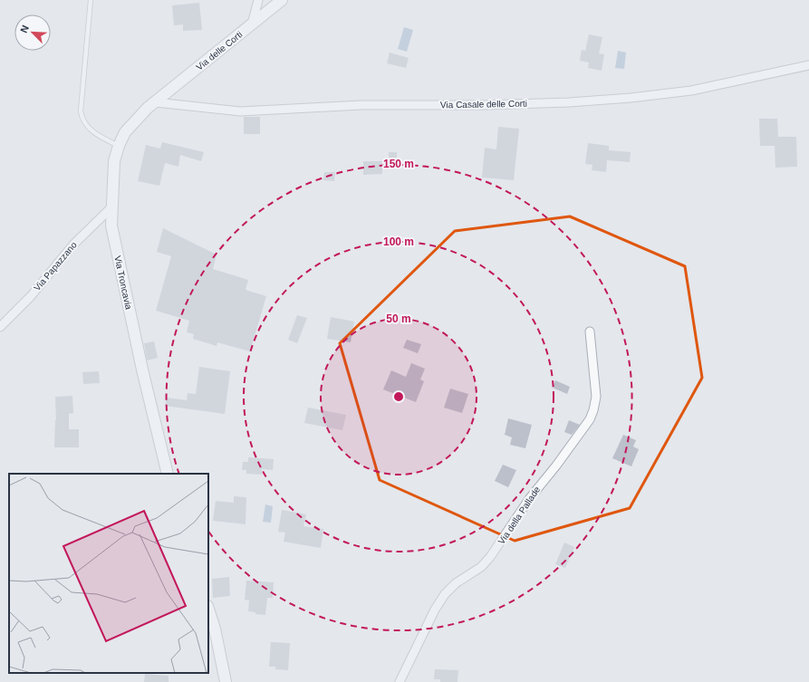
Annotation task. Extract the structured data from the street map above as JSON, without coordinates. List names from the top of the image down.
{
  "streets": {
    "street": [
      "Via delle Corti",
      "Via Casale delle Corti",
      "Via Papazzano",
      "Via Troncavia",
      "Via della Pallade"
    ]
  },
  "crossings": [
    ["Via delle Corti", "Via Casale delle Corti"],
    ["Via delle Corti", "Via Troncavia"],
    ["Via Casale delle Corti", "Via Troncavia"],
    ["Via Papazzano", "Via Troncavia"]
  ],
  "north": "top left",
  "rings": ["150 m", "100 m", "50 m"]
}
